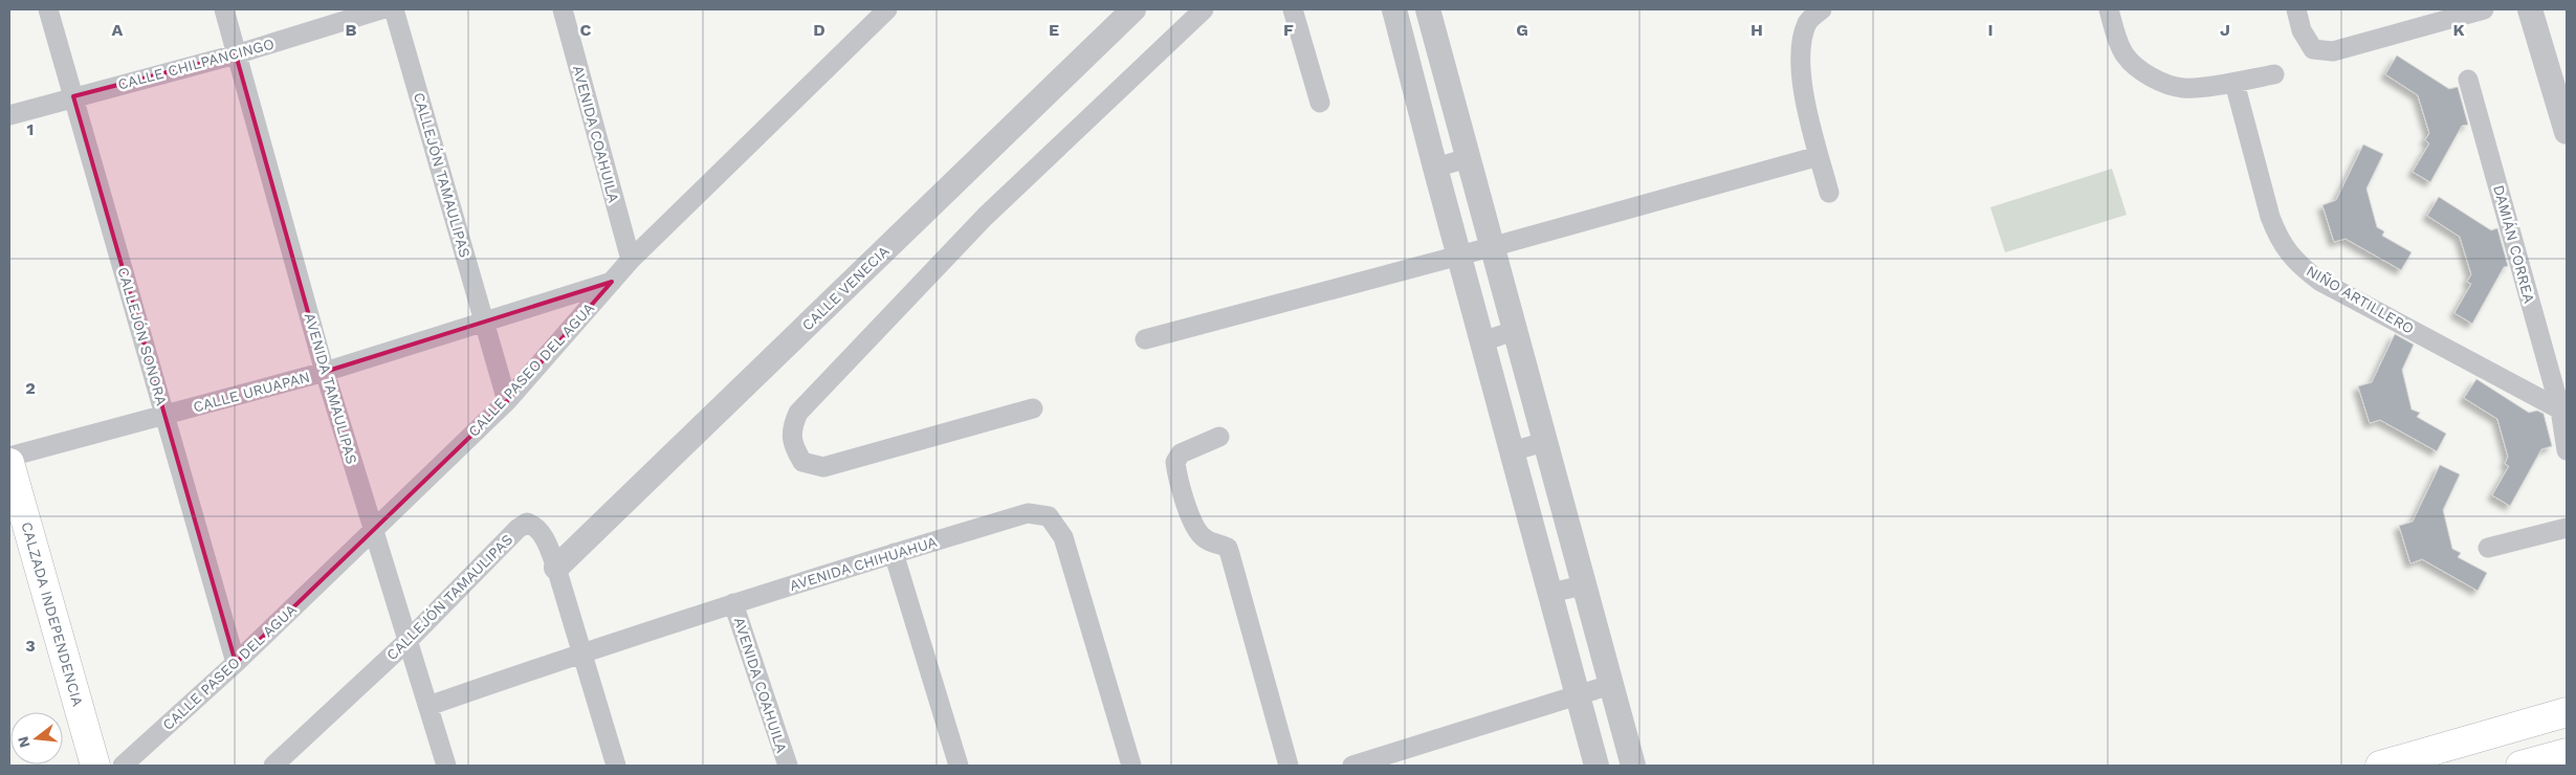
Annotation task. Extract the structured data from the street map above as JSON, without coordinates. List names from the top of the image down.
{
  "streets": {
    "main road": ["CALZADA INDEPENDENCIA"],
    "street": [
      "CALLE CHILPANCINGO",
      "AVENIDA COAHUILA",
      "CALLEJÓN TAMAULIPAS",
      "DAMIÁN CORREA",
      "CALLE VENECIA",
      "NIÑO ARTILLERO",
      "CALLEJÓN SONORA",
      "CALLE PASEO DEL AGUA",
      "AVENIDA TAMAULIPAS",
      "CALLE URUAPAN",
      "AVENIDA CHIHUAHUA"
    ]
  },
  "crossings": [
    ["CALLE CHILPANCINGO", "CALLEJÓN SONORA"],
    ["CALLE CHILPANCINGO", "AVENIDA TAMAULIPAS"],
    ["AVENIDA COAHUILA", "CALLE PASEO DEL AGUA"],
    ["AVENIDA COAHUILA", "AVENIDA CHIHUAHUA"],
    ["CALLEJÓN TAMAULIPAS", "CALLE VENECIA"],
    ["CALLEJÓN TAMAULIPAS", "CALLE PASEO DEL AGUA"],
    ["CALLEJÓN TAMAULIPAS", "AVENIDA TAMAULIPAS"],
    ["CALLEJÓN TAMAULIPAS", "CALLE URUAPAN"],
    ["CALLEJÓN TAMAULIPAS", "AVENIDA CHIHUAHUA"],
    ["DAMIÁN CORREA", "NIÑO ARTILLERO"],
    ["CALLEJÓN SONORA", "CALLE PASEO DEL AGUA"],
    ["CALLEJÓN SONORA", "CALLE URUAPAN"],
    ["CALLE PASEO DEL AGUA", "AVENIDA TAMAULIPAS"],
    ["CALLE PASEO DEL AGUA", "CALLE URUAPAN"],
    ["AVENIDA TAMAULIPAS", "CALLE URUAPAN"],
    ["AVENIDA TAMAULIPAS", "AVENIDA CHIHUAHUA"]
  ],
  "north": "left",
  "grid": {
    "columns": [
      "A",
      "B",
      "C",
      "D",
      "E",
      "F",
      "G",
      "H",
      "I",
      "J",
      "K"
    ],
    "rows": ["1", "2", "3"]
  }
}
